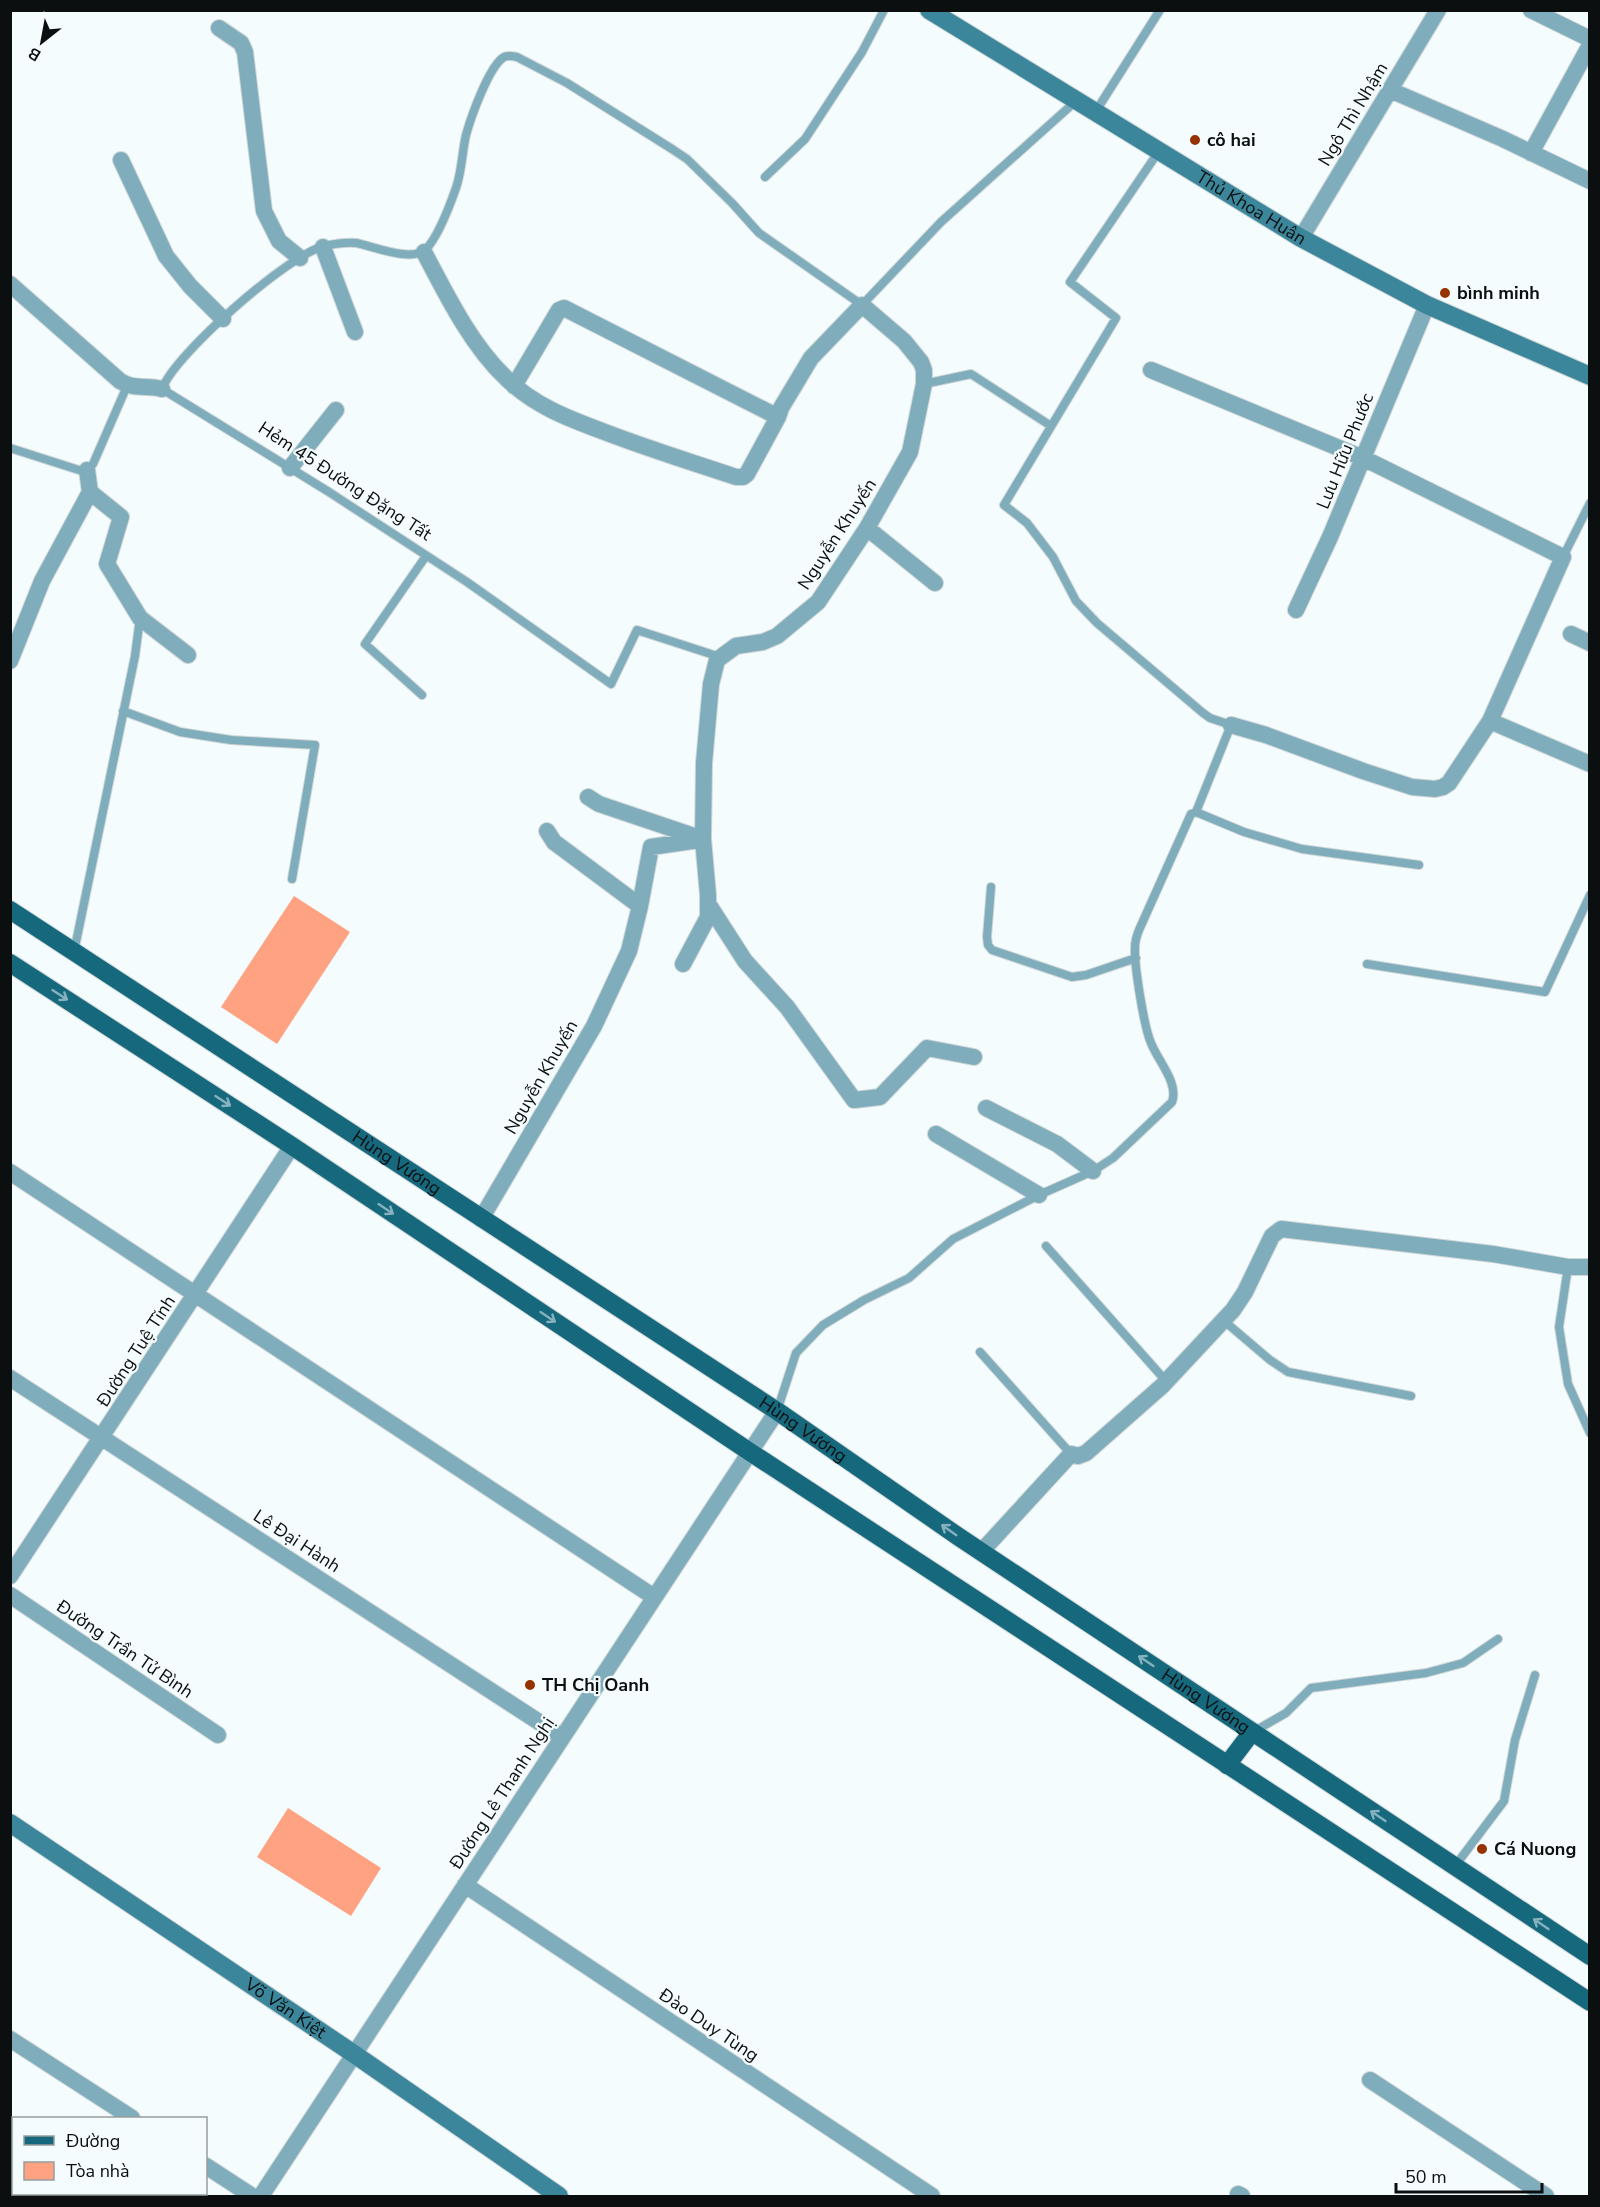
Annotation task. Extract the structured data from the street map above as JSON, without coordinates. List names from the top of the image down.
{
  "streets": {
    "main road": ["Thủ Khoa Huân", "Hùng Vương", "Võ Văn Kiệt"],
    "street": [
      "Ngô Thì Nhậm",
      "Lưu Hữu Phước",
      "Hẻm 45 Đường Đặng Tất",
      "Nguyễn Khuyến",
      "Đường Tuệ Tĩnh",
      "Lê Đại Hành",
      "Đường Trần Tử Bình",
      "Đường Lê Thanh Nghị",
      "Đào Duy Tùng"
    ]
  },
  "crossings": [
    ["Ngô Thì Nhậm", "Thủ Khoa Huân"],
    ["Thủ Khoa Huân", "Lưu Hữu Phước"],
    ["Hẻm 45 Đường Đặng Tất", "Nguyễn Khuyến"],
    ["Nguyễn Khuyến", "Hùng Vương"],
    ["Hùng Vương", "Đường Lê Thanh Nghị"],
    ["Đường Tuệ Tĩnh", "Lê Đại Hành"],
    ["Lê Đại Hành", "Đường Lê Thanh Nghị"],
    ["Đường Lê Thanh Nghị", "Võ Văn Kiệt"],
    ["Đường Lê Thanh Nghị", "Đào Duy Tùng"]
  ],
  "places": [
    "cô hai",
    "bình minh",
    "TH Chị Oanh",
    "Cá Nuong"
  ],
  "legend": ["Đường", "Tòa nhà"],
  "scale_bar": "50 m",
  "north": "bottom left"
}
